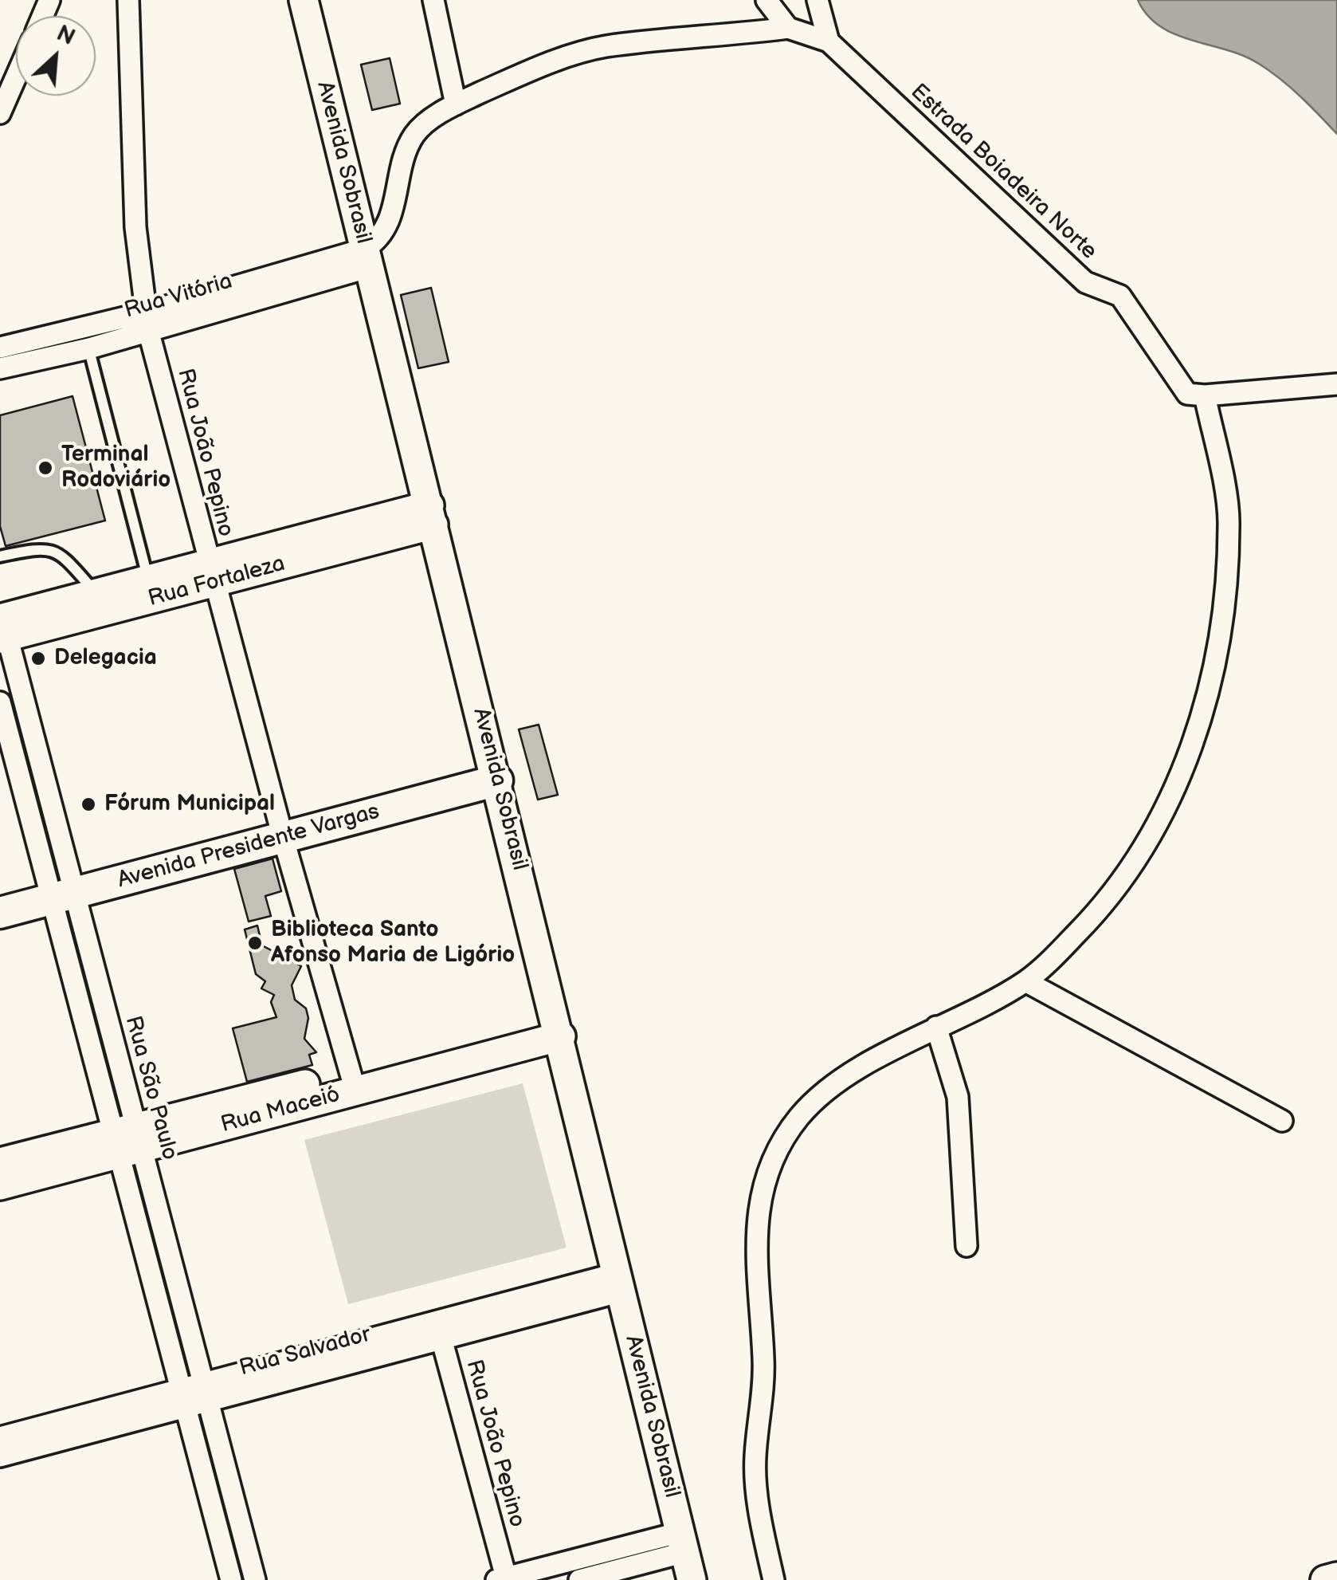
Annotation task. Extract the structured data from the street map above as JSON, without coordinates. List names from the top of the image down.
{
  "streets": {
    "main road": [
      "Avenida Sobrasil",
      "Rua Fortaleza",
      "Avenida Presidente Vargas",
      "Rua Maceió"
    ],
    "street": [
      "Estrada Boiadeira Norte",
      "Rua Vitória",
      "Rua João Pepino",
      "Rua São Paulo",
      "Rua Salvador"
    ]
  },
  "crossings": [
    ["Avenida Sobrasil", "Rua Vitória"],
    ["Avenida Sobrasil", "Rua Fortaleza"],
    ["Avenida Sobrasil", "Avenida Presidente Vargas"],
    ["Avenida Sobrasil", "Rua Maceió"],
    ["Avenida Sobrasil", "Rua Salvador"],
    ["Rua Vitória", "Rua João Pepino"],
    ["Rua João Pepino", "Rua Fortaleza"],
    ["Rua João Pepino", "Avenida Presidente Vargas"],
    ["Rua João Pepino", "Rua Maceió"],
    ["Rua João Pepino", "Rua Salvador"],
    ["Rua Fortaleza", "Rua São Paulo"],
    ["Avenida Presidente Vargas", "Rua São Paulo"],
    ["Rua São Paulo", "Rua Maceió"],
    ["Rua São Paulo", "Rua Salvador"]
  ],
  "places": [
    "Terminal Rodoviário",
    "Delegacia",
    "Fórum Municipal",
    "Biblioteca Santo Afonso Maria de Ligório"
  ],
  "north": "top right"
}
